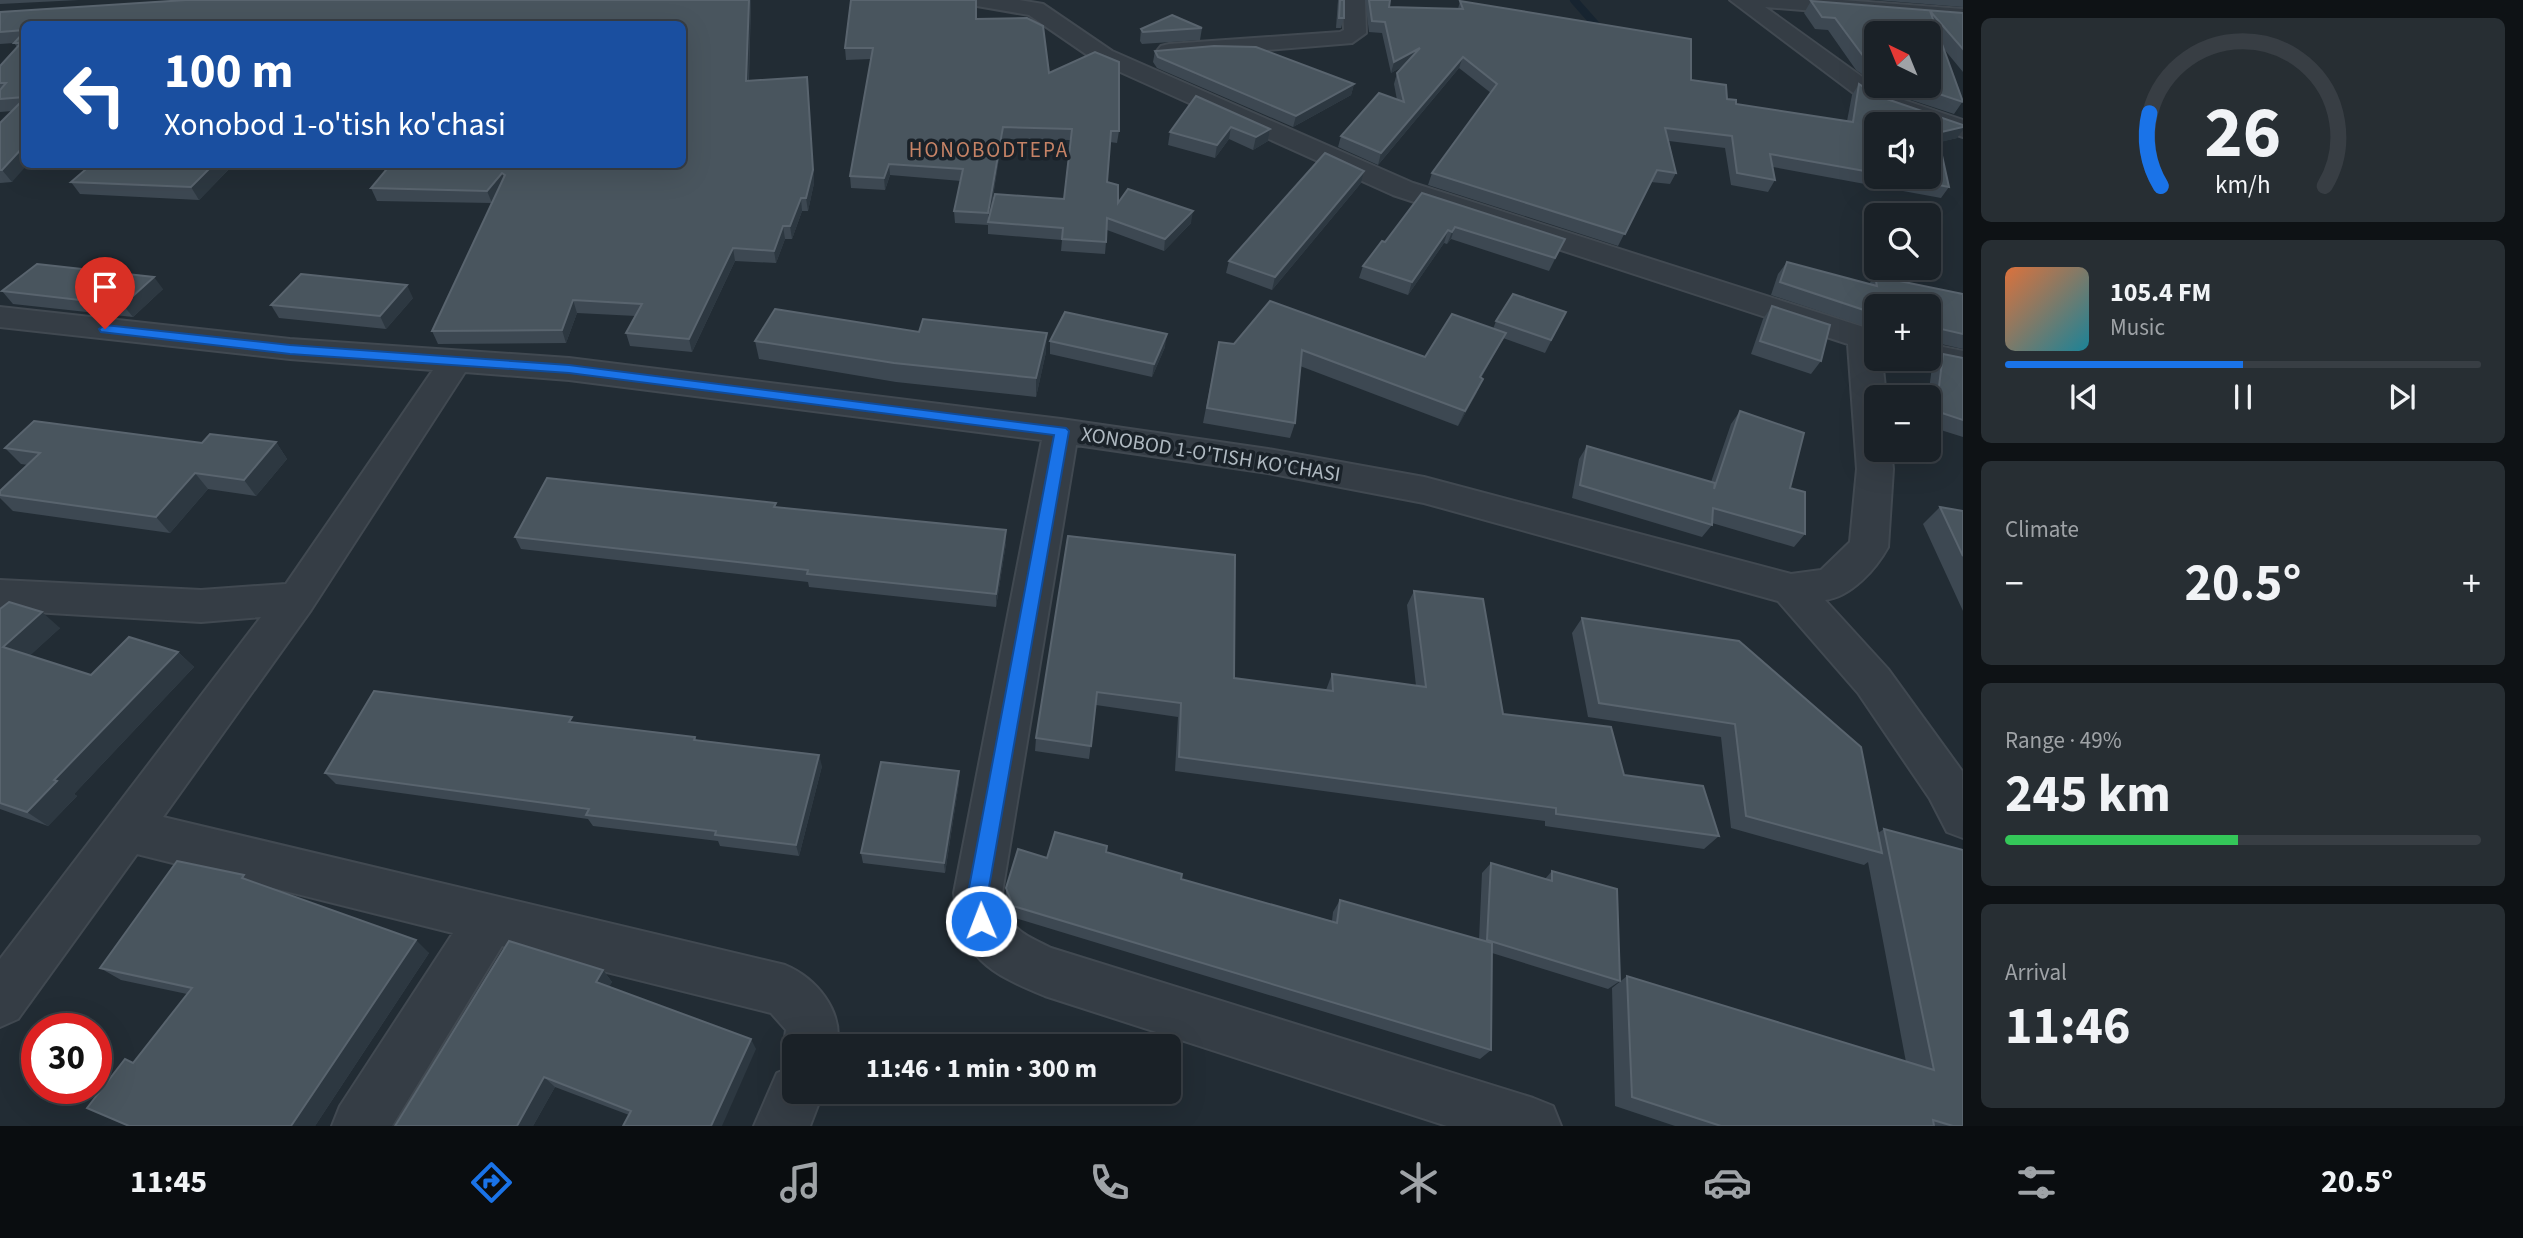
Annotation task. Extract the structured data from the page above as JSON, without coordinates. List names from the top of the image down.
{
  "streets": {
    "street": ["XONOBOD 1-O'TISH KO'CHASI"]
  },
  "districts": ["HONOBODTEPA"],
  "north": "top left",
  "page": {
    "map_buttons": ["+", "−"],
    "turn": ["100 m", "Xonobod 1-o'tish ko'chasi"],
    "song": ["105.4 FM", "Music"],
    "tile": [
      "Climate",
      ["Range · 49%", "245 km"],
      ["Arrival", "11:46"]
    ],
    "heat": ["−", "20.5°", "+"],
    "limit": "30",
    "trip": "11:46 · 1 min · 300 m",
    "tabs": ["11:45", "20.5°"],
    "gauge": ["26", "km/h"]
  }
}
